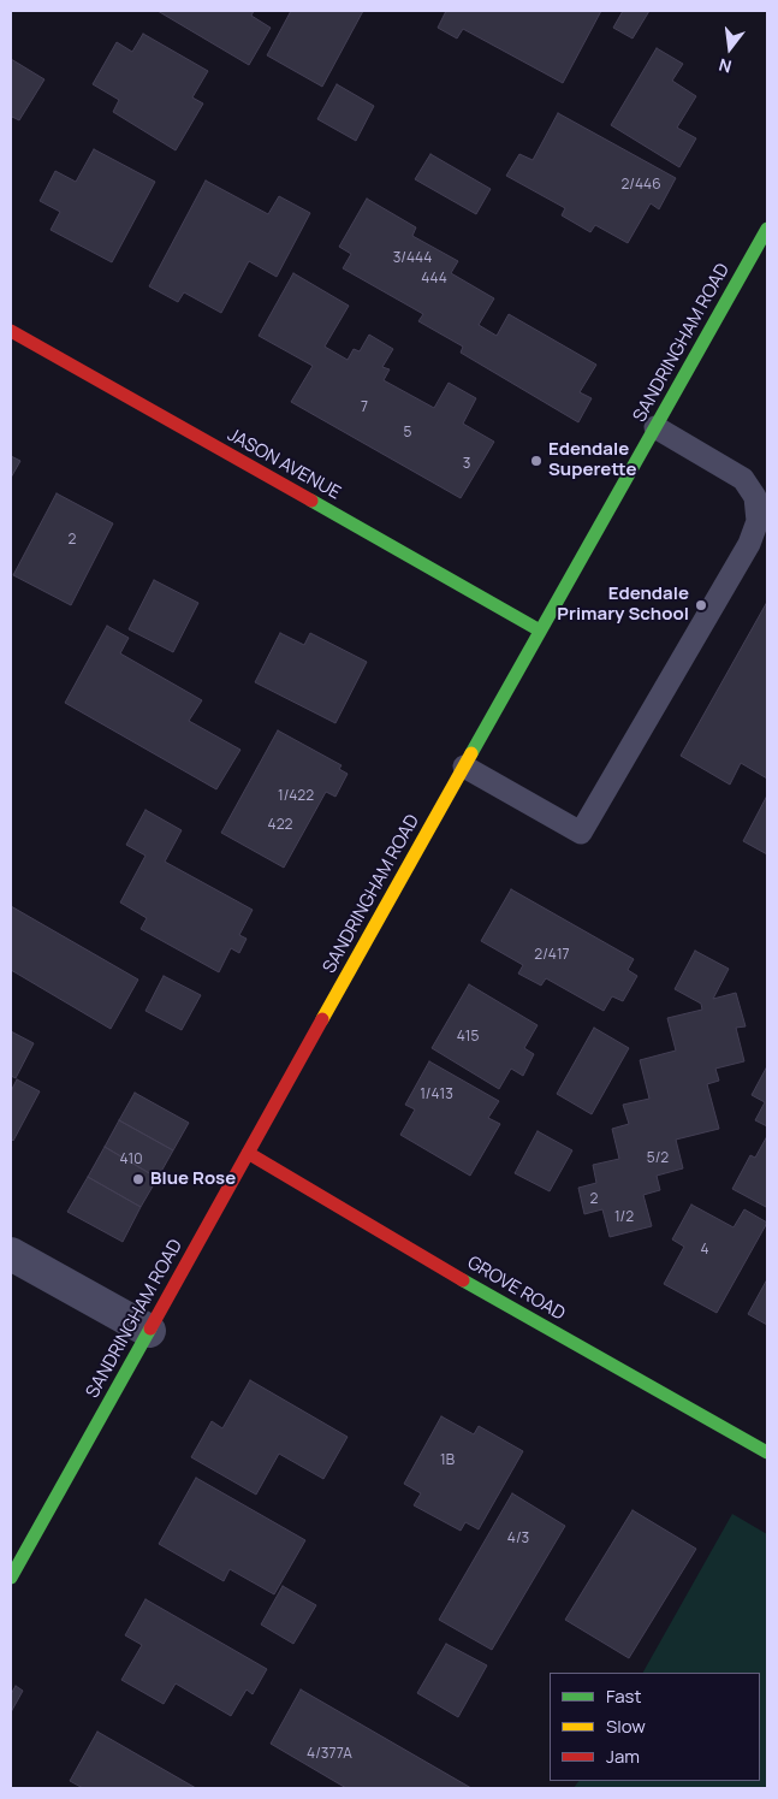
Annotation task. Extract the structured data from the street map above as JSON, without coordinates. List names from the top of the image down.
{
  "streets": {
    "main road": ["SANDRINGHAM ROAD", "JASON AVENUE", "GROVE ROAD"]
  },
  "crossings": [
    ["SANDRINGHAM ROAD", "JASON AVENUE"],
    ["SANDRINGHAM ROAD", "GROVE ROAD"]
  ],
  "places": ["Edendale Superette", "Edendale Primary School", "Blue Rose"],
  "house_numbers": [
    "2/446",
    "3/444",
    "444",
    "7",
    "5",
    "3",
    "2",
    "1/422",
    "422",
    "2/417",
    "415",
    "1/413",
    "5/2",
    "410",
    "2",
    "1/2",
    "4",
    "1B",
    "4/3",
    "4/377A"
  ],
  "legend": ["Fast", "Slow", "Jam"],
  "north": "bottom"
}
